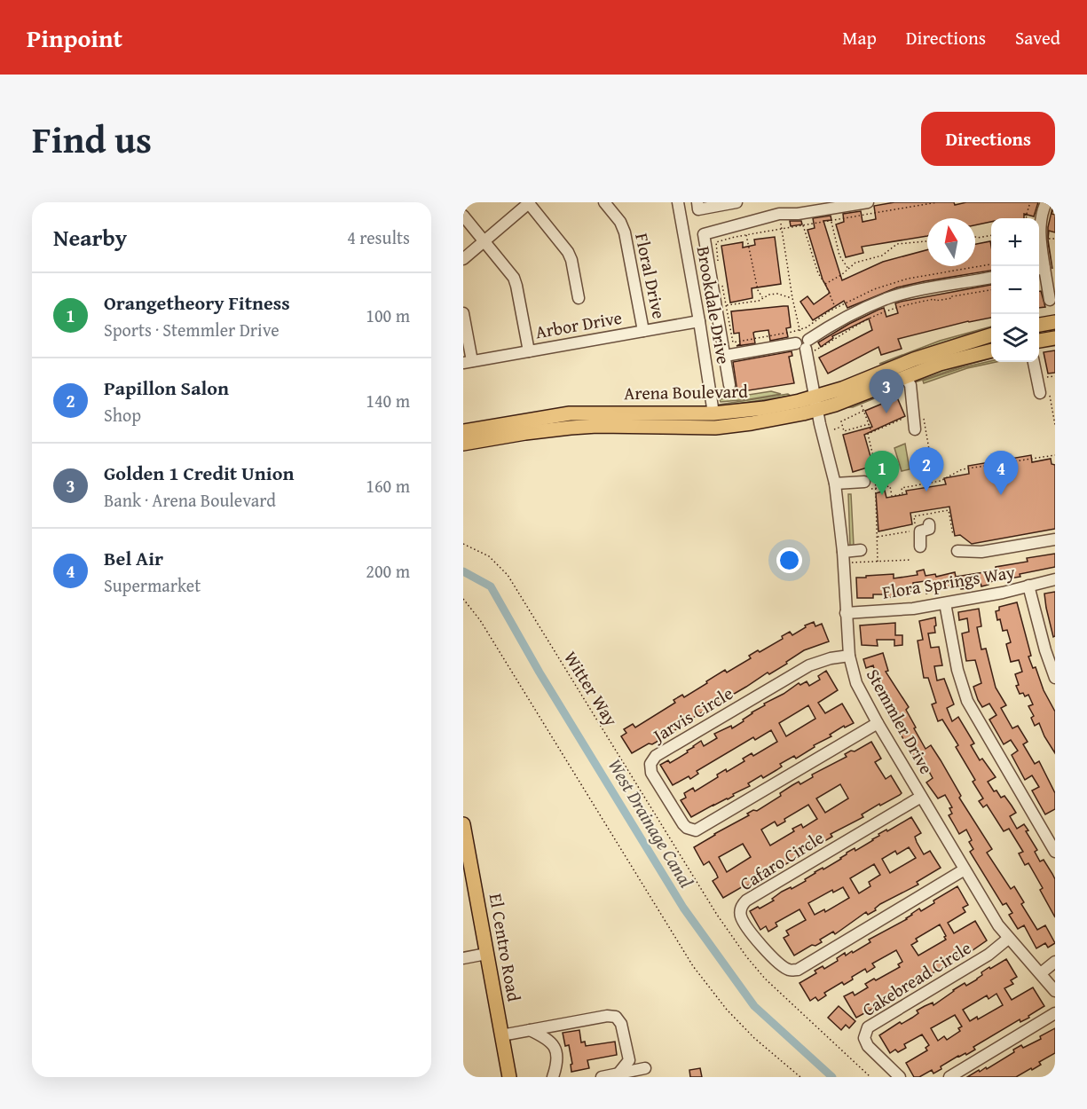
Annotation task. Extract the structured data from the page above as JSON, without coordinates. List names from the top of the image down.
{
  "streets": {
    "main road": ["Arena Boulevard", "El Centro Road"],
    "street": [
      "Floral Drive",
      "Brookdale Drive",
      "Arbor Drive",
      "Flora Springs Way",
      "Jarvis Circle",
      "Stemmler Drive",
      "Cafaro Circle",
      "Cakebread Circle"
    ],
    "path": ["Witter Way"]
  },
  "crossings": [
    ["Floral Drive", "Arbor Drive"],
    ["Brookdale Drive", "Arbor Drive"],
    ["Brookdale Drive", "Arena Boulevard"],
    ["Arena Boulevard", "Stemmler Drive"],
    ["Flora Springs Way", "Stemmler Drive"],
    ["Jarvis Circle", "Stemmler Drive"],
    ["Stemmler Drive", "Cafaro Circle"],
    ["Stemmler Drive", "Cakebread Circle"]
  ],
  "water": ["West Drainage Canal"],
  "north": "top",
  "page": {
    "header": "Pinpoint",
    "nav": ["Map", "Directions", "Saved"],
    "title": "Find us",
    "buttons": "Directions",
    "heading": ["Nearby", "4 results"],
    "map_buttons": ["+", "−"],
    "list": [
      {
        "mark": "1",
        "name": "Orangetheory Fitness",
        "note": "Sports · Stemmler Drive",
        "value": "100 m"
      },
      {
        "mark": "2",
        "name": "Papillon Salon",
        "note": "Shop",
        "value": "140 m"
      },
      {
        "mark": "3",
        "name": "Golden 1 Credit Union",
        "note": "Bank · Arena Boulevard",
        "value": "160 m"
      },
      {
        "mark": "4",
        "name": "Bel Air",
        "note": "Supermarket",
        "value": "200 m"
      }
    ],
    "pins": [
      "3",
      "2",
      "1",
      "4"
    ]
  }
}
